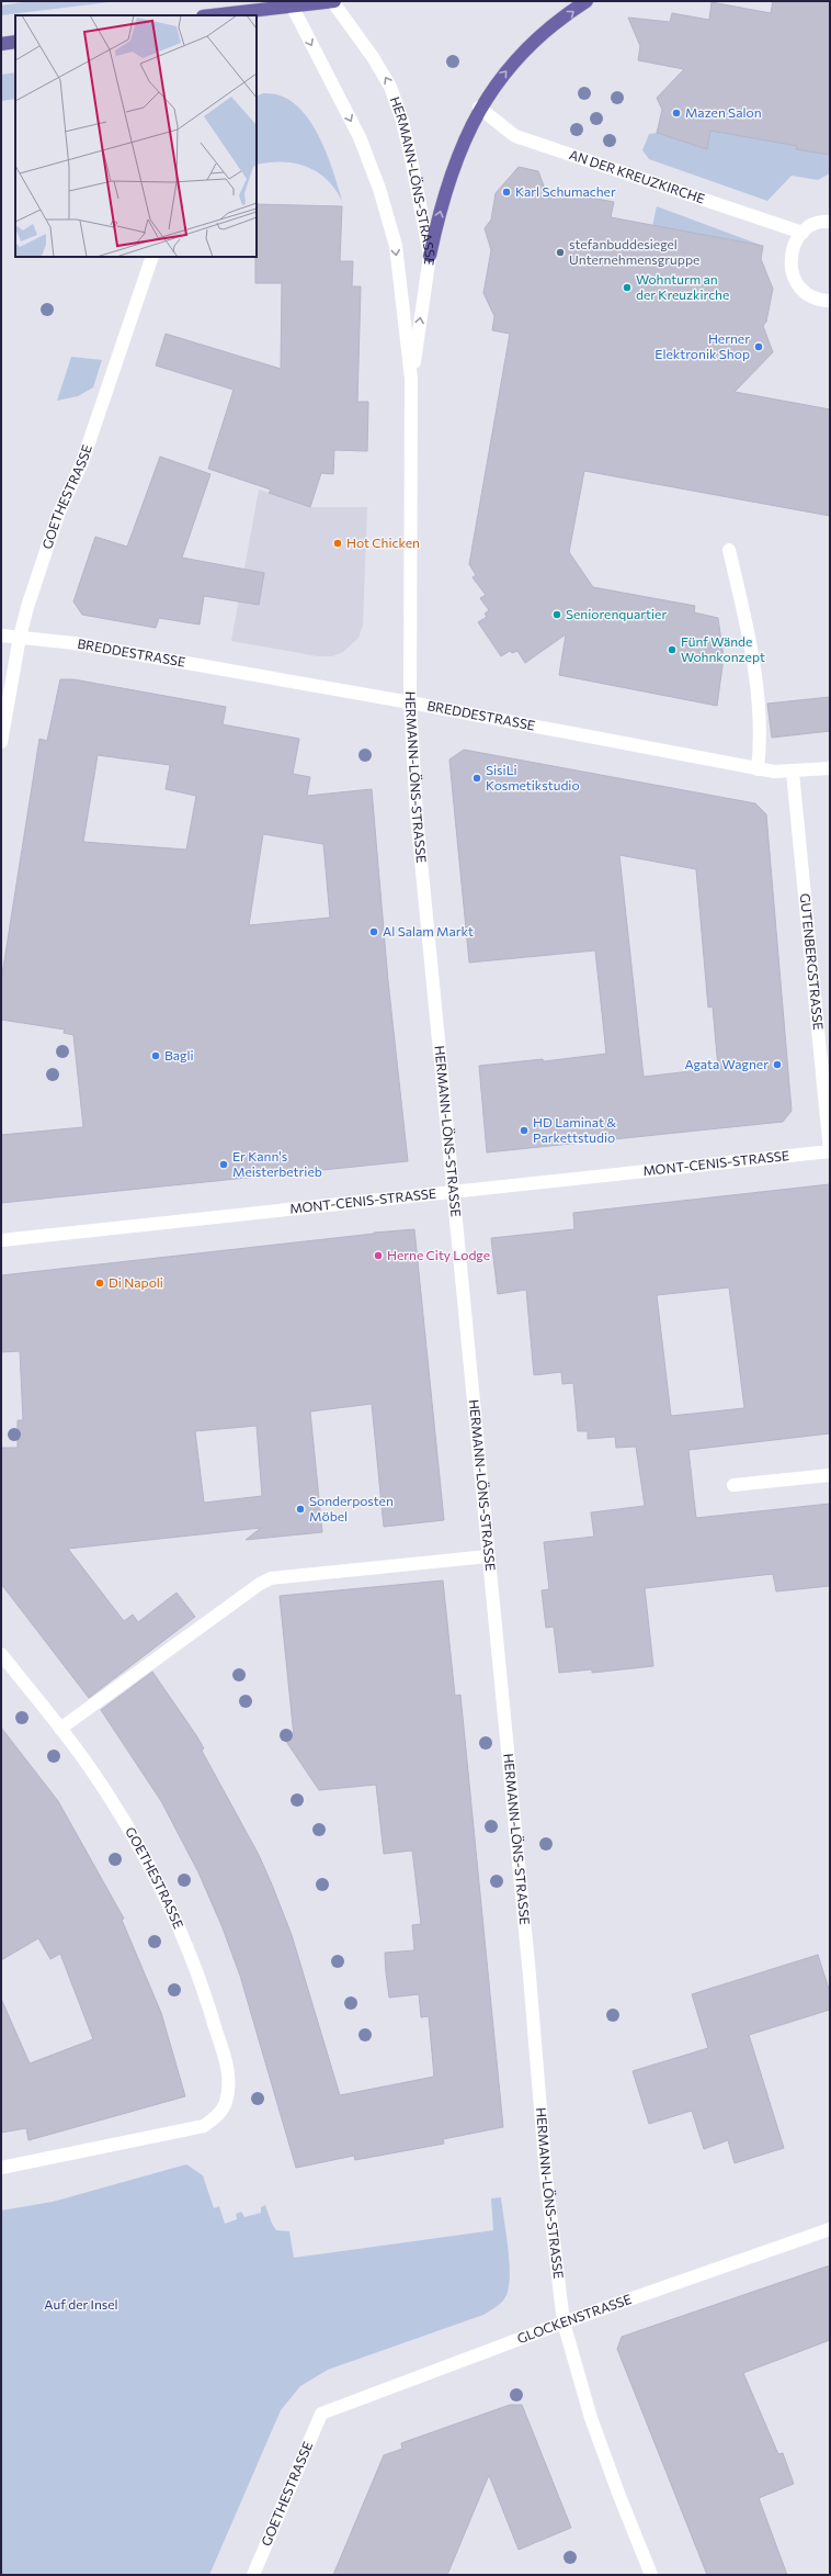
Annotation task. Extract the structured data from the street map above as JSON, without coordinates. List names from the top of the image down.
{
  "streets": {
    "street": [
      "AN DER KREUZKIRCHE",
      "HERMANN-LÖNS-STRASSE",
      "GOETHESTRASSE",
      "BREDDESTRASSE",
      "GUTENBERGSTRASSE",
      "MONT-CENIS-STRASSE",
      "GLOCKENSTRASSE"
    ]
  },
  "crossings": [
    ["HERMANN-LÖNS-STRASSE", "BREDDESTRASSE"],
    ["HERMANN-LÖNS-STRASSE", "MONT-CENIS-STRASSE"],
    ["HERMANN-LÖNS-STRASSE", "GLOCKENSTRASSE"],
    ["GOETHESTRASSE", "BREDDESTRASSE"],
    ["GOETHESTRASSE", "GLOCKENSTRASSE"],
    ["BREDDESTRASSE", "GUTENBERGSTRASSE"],
    ["GUTENBERGSTRASSE", "MONT-CENIS-STRASSE"]
  ],
  "parks": ["Auf der Insel"],
  "places": [
    "Mazen Salon",
    "Karl Schumacher",
    "stefanbuddesiegel Unternehmensgruppe",
    "Wohnturm an der Kreuzkirche",
    "Herner Elektronik Shop",
    "Hot Chicken",
    "Seniorenquartier",
    "Fünf Wände Wohnkonzept",
    "SisiLi Kosmetikstudio",
    "Al Salam Markt",
    "Bagli",
    "Agata Wagner",
    "HD Laminat & Parkettstudio",
    "Er Kann's Meisterbetrieb",
    "Herne City Lodge",
    "Di Napoli",
    "Sonderposten Möbel"
  ]
}
